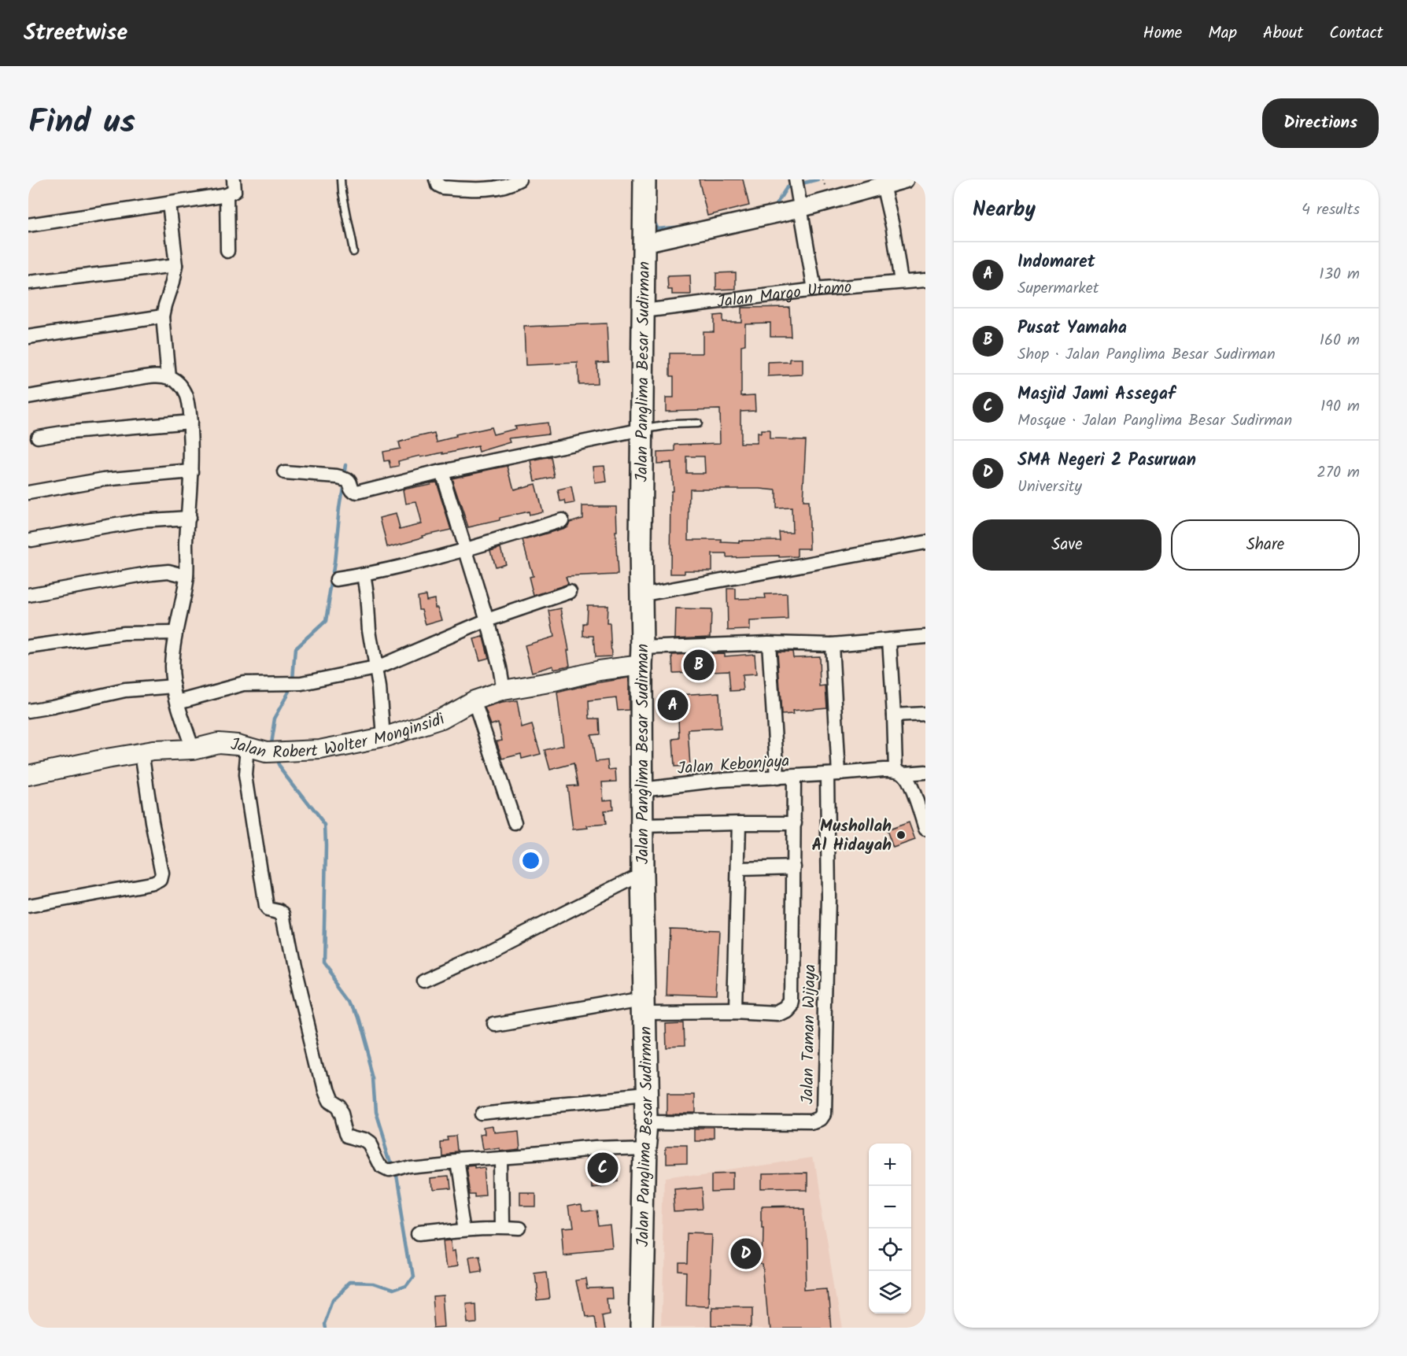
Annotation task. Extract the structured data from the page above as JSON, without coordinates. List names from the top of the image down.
{
  "streets": {
    "main road": ["Jalan Panglima Besar Sudirman", "Jalan Robert Wolter Monginsidi"],
    "street": ["Jalan Margo Utomo", "Jalan Kebonjaya", "Jalan Taman Wijaya"]
  },
  "crossings": [
    ["Jalan Margo Utomo", "Jalan Panglima Besar Sudirman"],
    ["Jalan Panglima Besar Sudirman", "Jalan Robert Wolter Monginsidi"],
    ["Jalan Panglima Besar Sudirman", "Jalan Kebonjaya"],
    ["Jalan Panglima Besar Sudirman", "Jalan Taman Wijaya"],
    ["Jalan Kebonjaya", "Jalan Taman Wijaya"]
  ],
  "places": ["Mushollah Al Hidayah"],
  "page": {
    "header": "Streetwise",
    "nav": [
      "Home",
      "Map",
      "About",
      "Contact"
    ],
    "title": "Find us",
    "buttons": [
      "Directions",
      ["Save", "Share"]
    ],
    "heading": ["Nearby", "4 results"],
    "list": [
      {
        "mark": "A",
        "name": "Indomaret",
        "note": "Supermarket",
        "value": "130 m"
      },
      {
        "mark": "B",
        "name": "Pusat Yamaha",
        "note": "Shop · Jalan Panglima Besar Sudirman",
        "value": "160 m"
      },
      {
        "mark": "C",
        "name": "Masjid Jami Assegaf",
        "note": "Mosque · Jalan Panglima Besar Sudirman",
        "value": "190 m"
      },
      {
        "mark": "D",
        "name": "SMA Negeri 2 Pasuruan",
        "note": "University",
        "value": "270 m"
      }
    ],
    "pins": [
      "B",
      "A",
      "C",
      "D"
    ],
    "map_buttons": ["+", "−"]
  }
}
